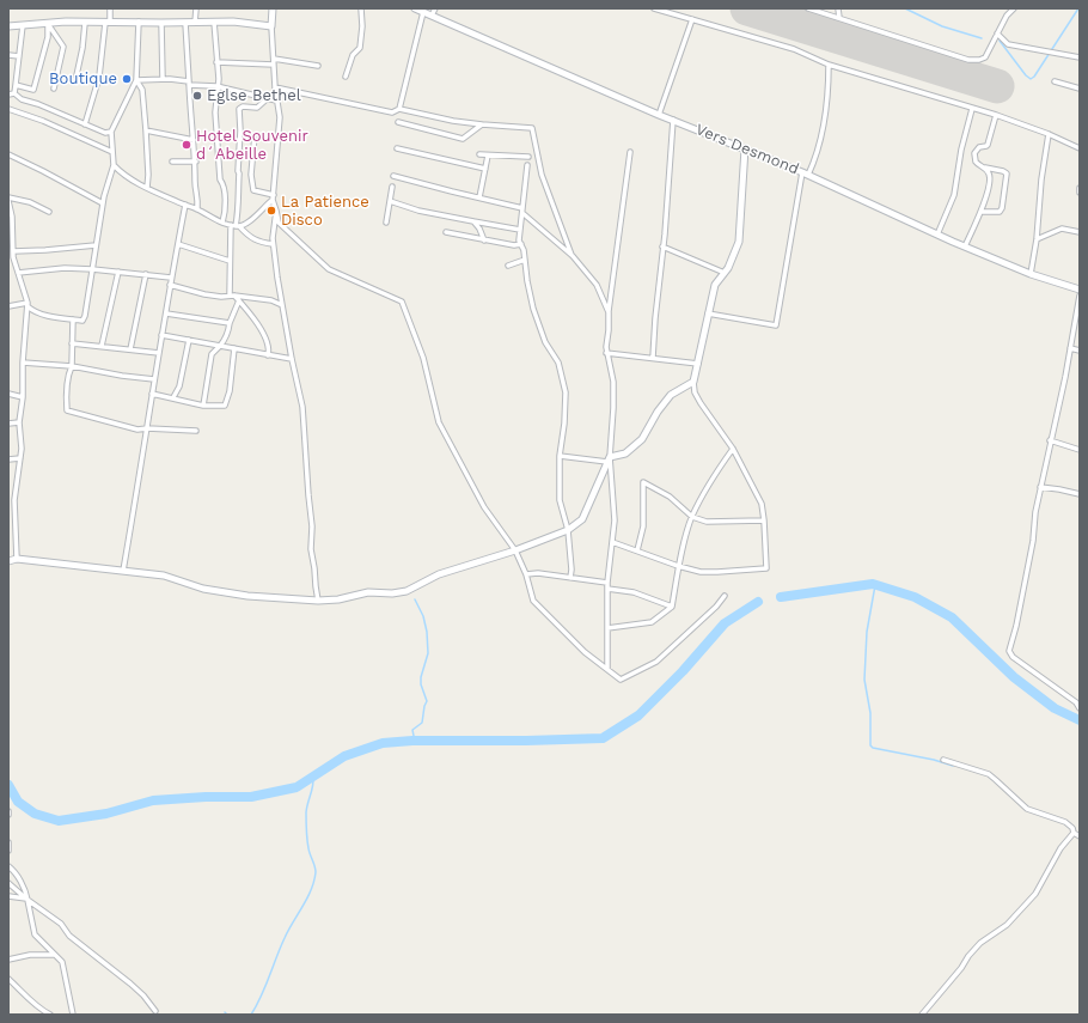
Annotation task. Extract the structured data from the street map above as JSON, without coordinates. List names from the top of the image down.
{
  "streets": {
    "street": ["Vers Desmond"]
  },
  "places": [
    "Boutique",
    "Eglse Bethel",
    "Hotel Souvenir d´Abeille",
    "La Patience Disco"
  ]
}
